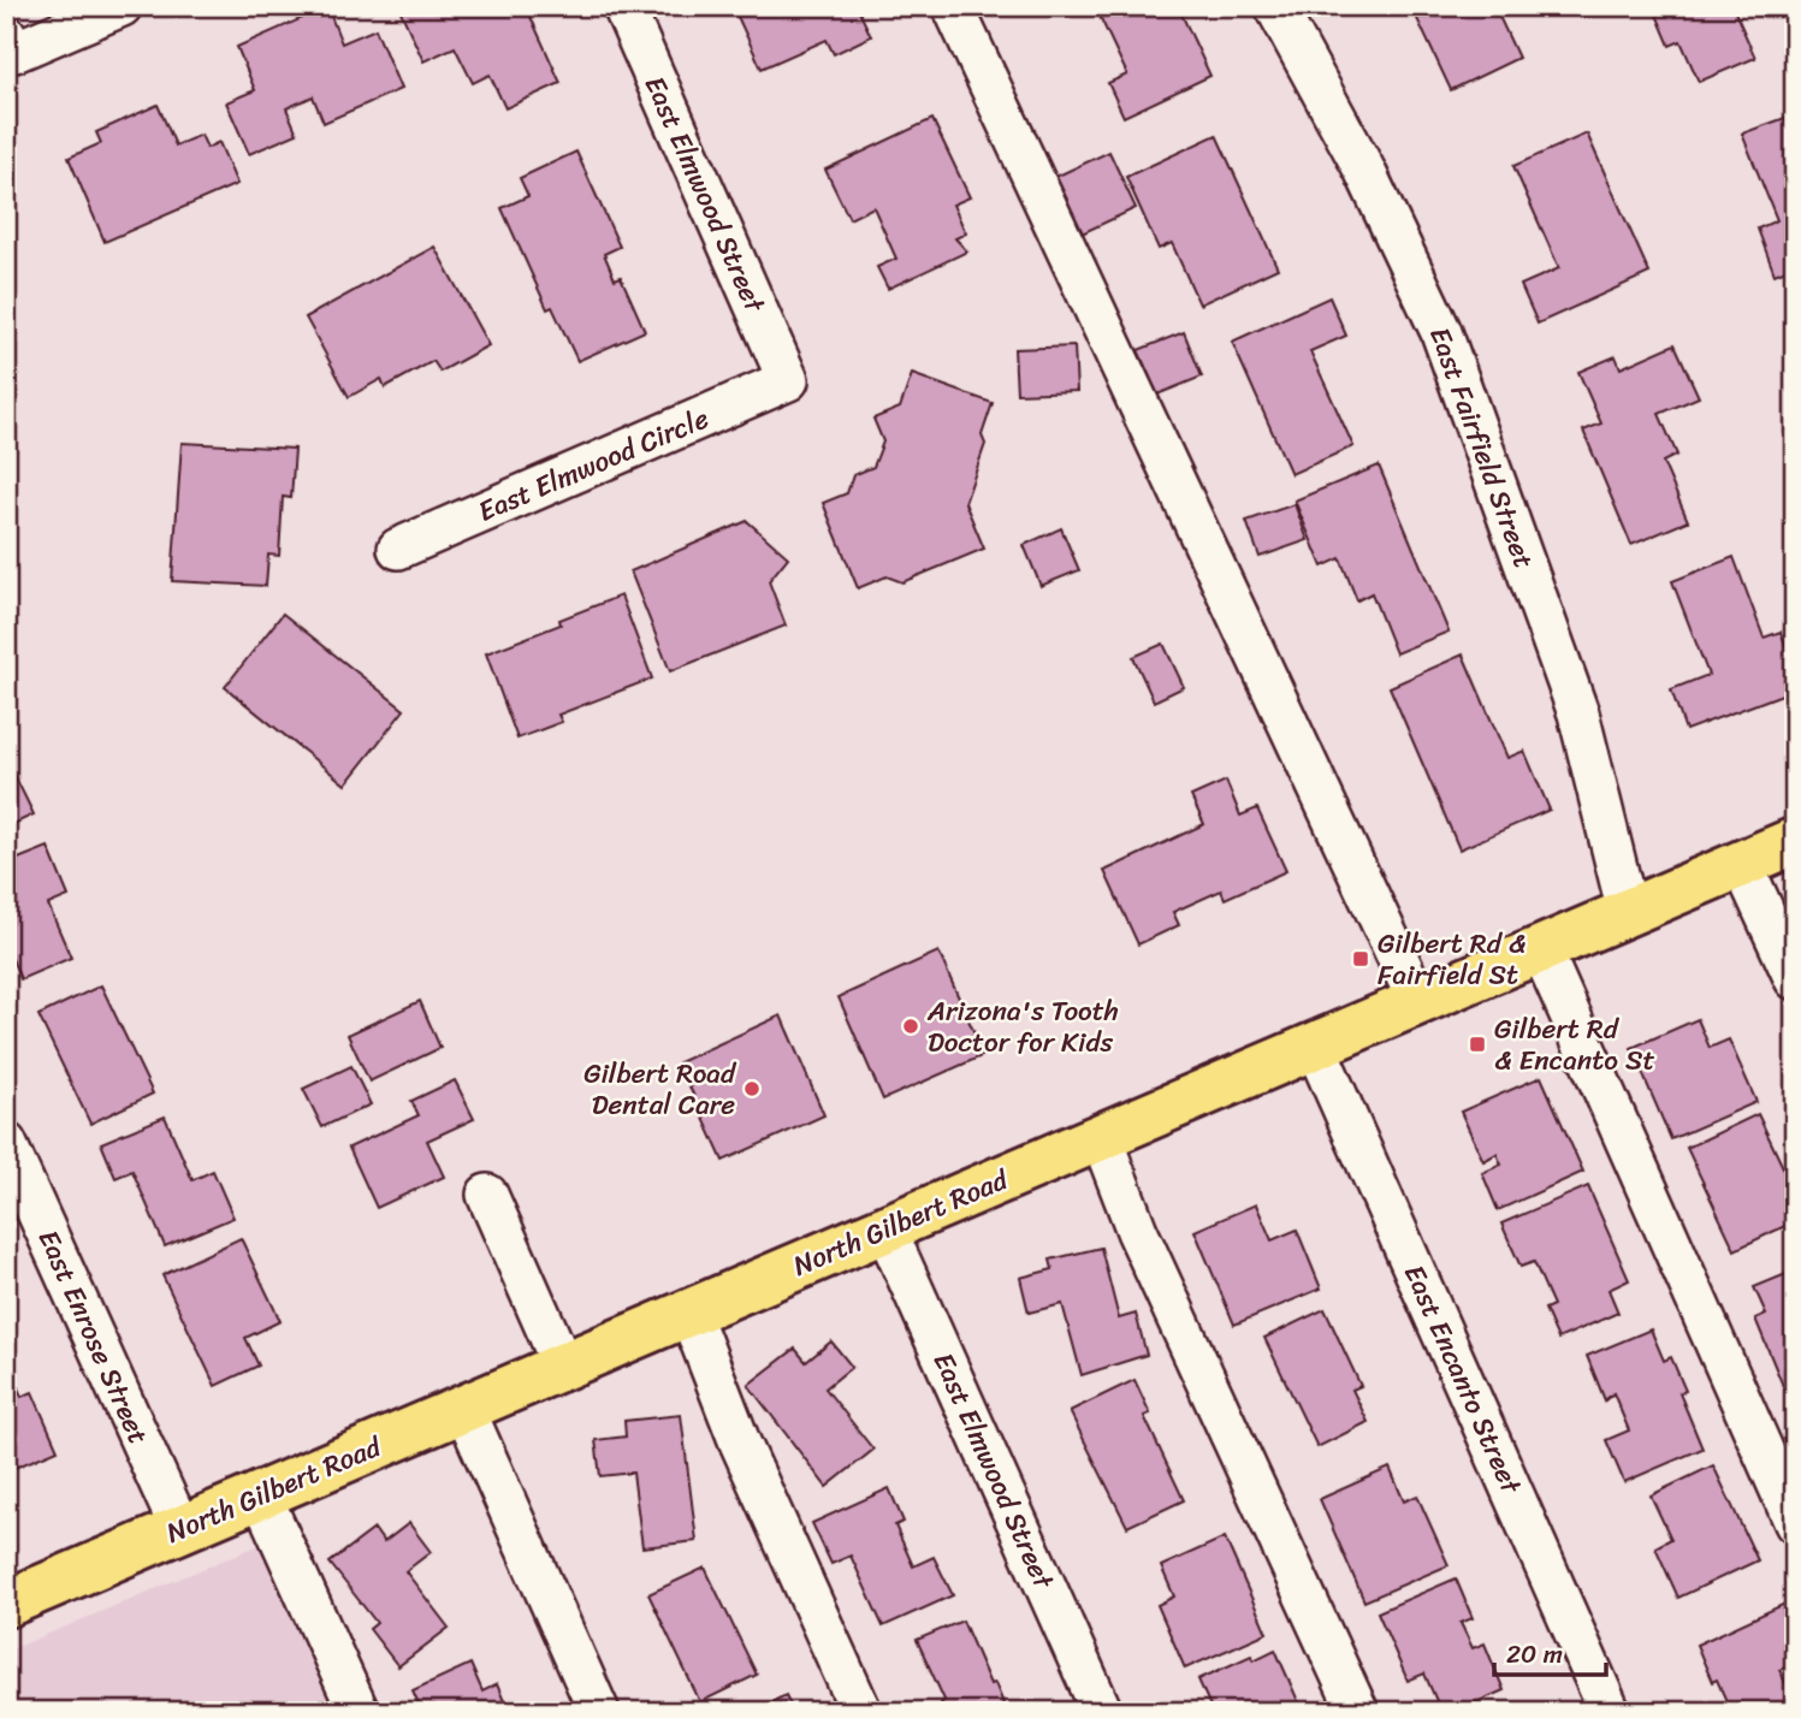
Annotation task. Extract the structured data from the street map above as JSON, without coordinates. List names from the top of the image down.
{
  "streets": {
    "main road": ["North Gilbert Road"],
    "street": [
      "East Elmwood Street",
      "East Fairfield Street",
      "East Elmwood Circle",
      "East Enrose Street",
      "East Encanto Street"
    ]
  },
  "crossings": [
    ["East Elmwood Street", "East Elmwood Circle"],
    ["East Elmwood Street", "North Gilbert Road"],
    ["East Fairfield Street", "North Gilbert Road"],
    ["North Gilbert Road", "East Enrose Street"],
    ["North Gilbert Road", "East Encanto Street"]
  ],
  "places": {
    "transit": ["Gilbert Rd & Fairfield St", "Gilbert Rd & Encanto St"],
    "other": ["Arizona's Tooth Doctor for Kids", "Gilbert Road Dental Care"]
  },
  "scale_bar": "20 m"
}
